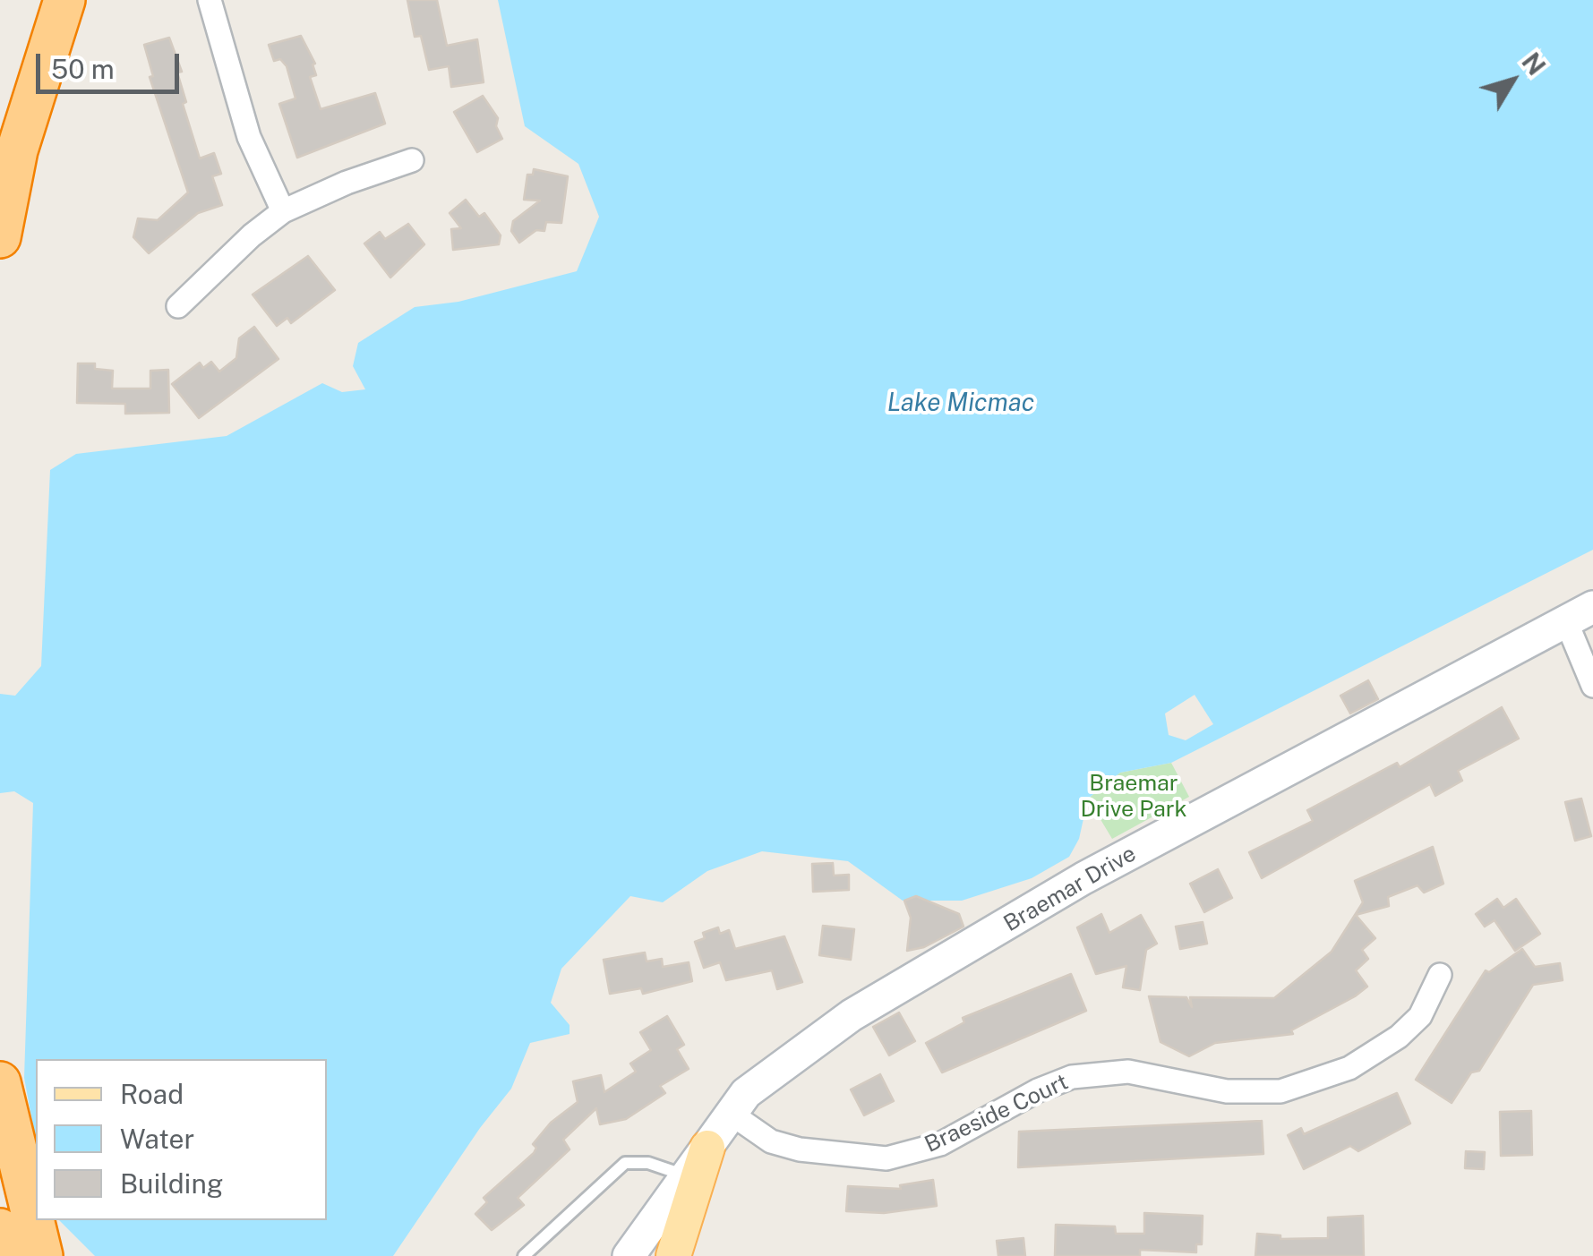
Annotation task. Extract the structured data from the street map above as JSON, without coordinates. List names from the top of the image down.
{
  "streets": {
    "main road": ["Braemar Drive"],
    "street": ["Braeside Court"]
  },
  "crossings": [
    ["Braemar Drive", "Braeside Court"]
  ],
  "water": ["Lake Micmac"],
  "parks": ["Braemar Drive Park"],
  "legend": ["Road", "Water", "Building"],
  "scale_bar": "50 m",
  "north": "top right"
}
